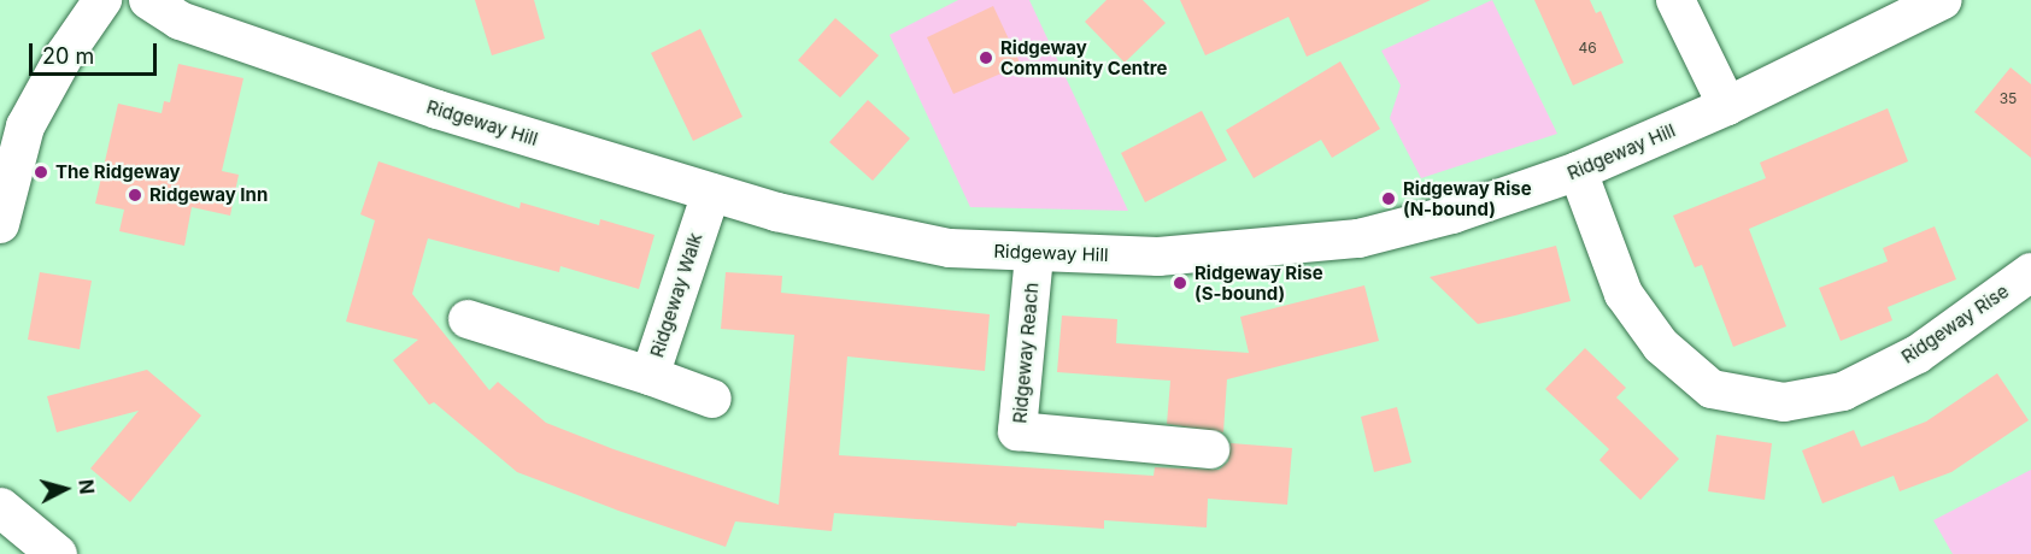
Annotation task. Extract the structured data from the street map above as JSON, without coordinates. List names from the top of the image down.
{
  "streets": {
    "street": [
      "Ridgeway Hill",
      "Ridgeway Walk",
      "Ridgeway Rise",
      "Ridgeway Reach"
    ]
  },
  "crossings": [
    ["Ridgeway Hill", "Ridgeway Walk"],
    ["Ridgeway Hill", "Ridgeway Rise"],
    ["Ridgeway Hill", "Ridgeway Reach"]
  ],
  "places": [
    "Ridgeway Community Centre",
    "The Ridgeway",
    "Ridgeway Inn",
    "Ridgeway Rise (N-bound)",
    "Ridgeway Rise (S-bound)"
  ],
  "house_numbers": ["46", "35"],
  "scale_bar": "20 m",
  "north": "right"
}
